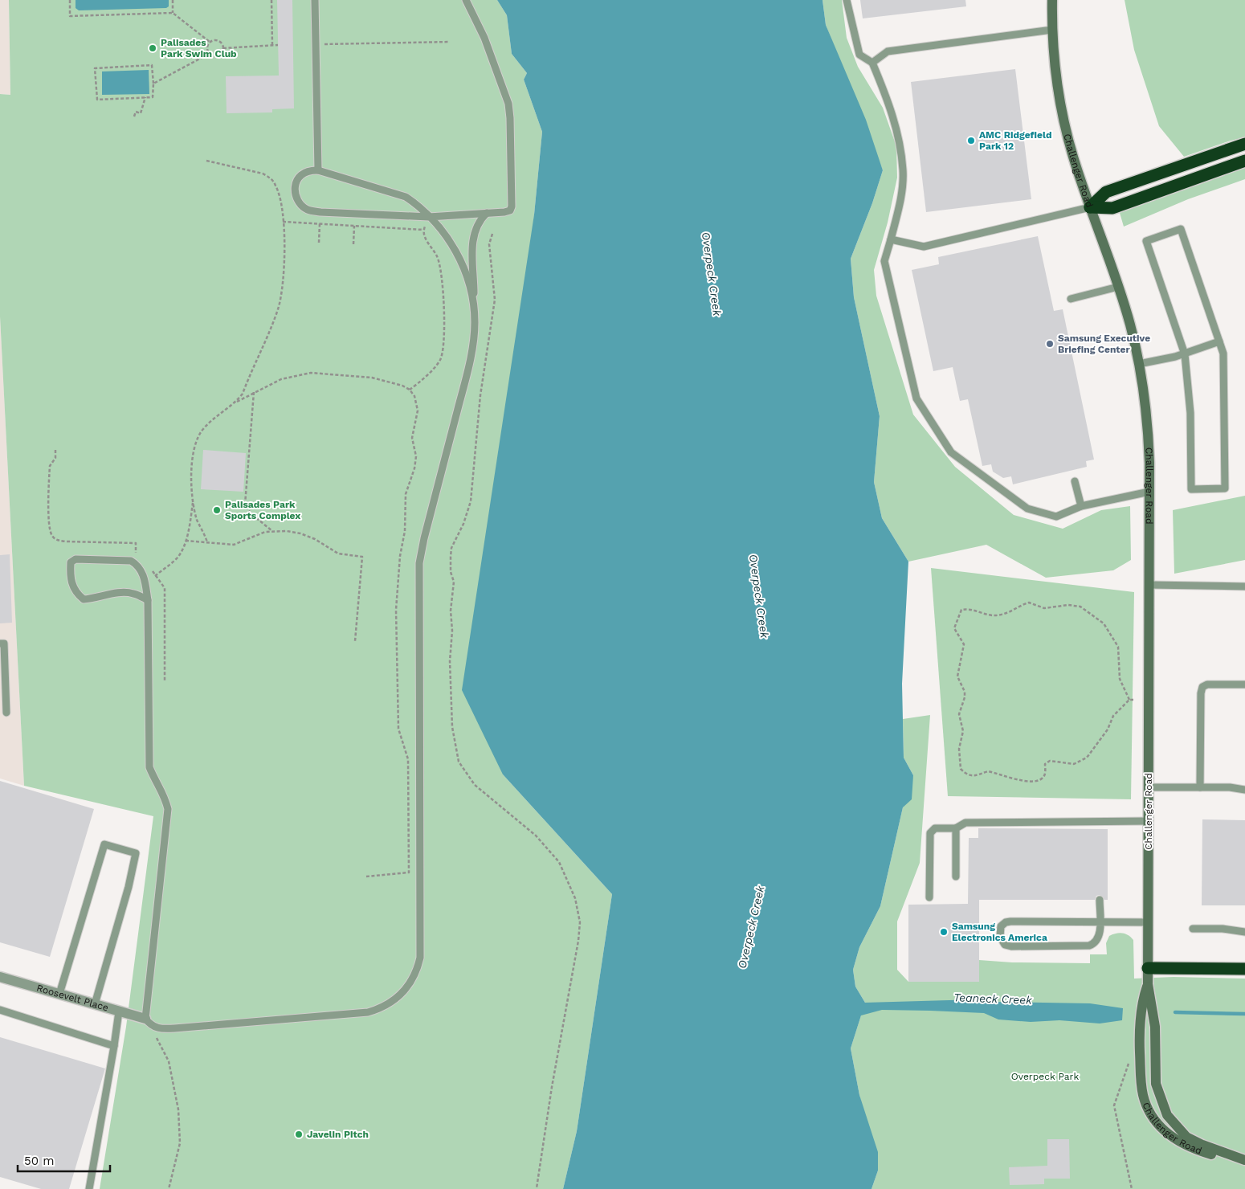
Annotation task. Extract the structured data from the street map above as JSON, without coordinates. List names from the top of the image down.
{
  "streets": {
    "main road": ["Challenger Road"],
    "street": ["Roosevelt Place"]
  },
  "water": ["Overpeck Creek", "Teaneck Creek"],
  "parks": ["Overpeck Park"],
  "places": [
    "Palisades Park Swim Club",
    "AMC Ridgefield Park 12",
    "Samsung Executive Briefing Center",
    "Palisades Park Sports Complex",
    "Samsung Electronics America",
    "Javelin Pitch"
  ],
  "scale_bar": "50 m"
}
